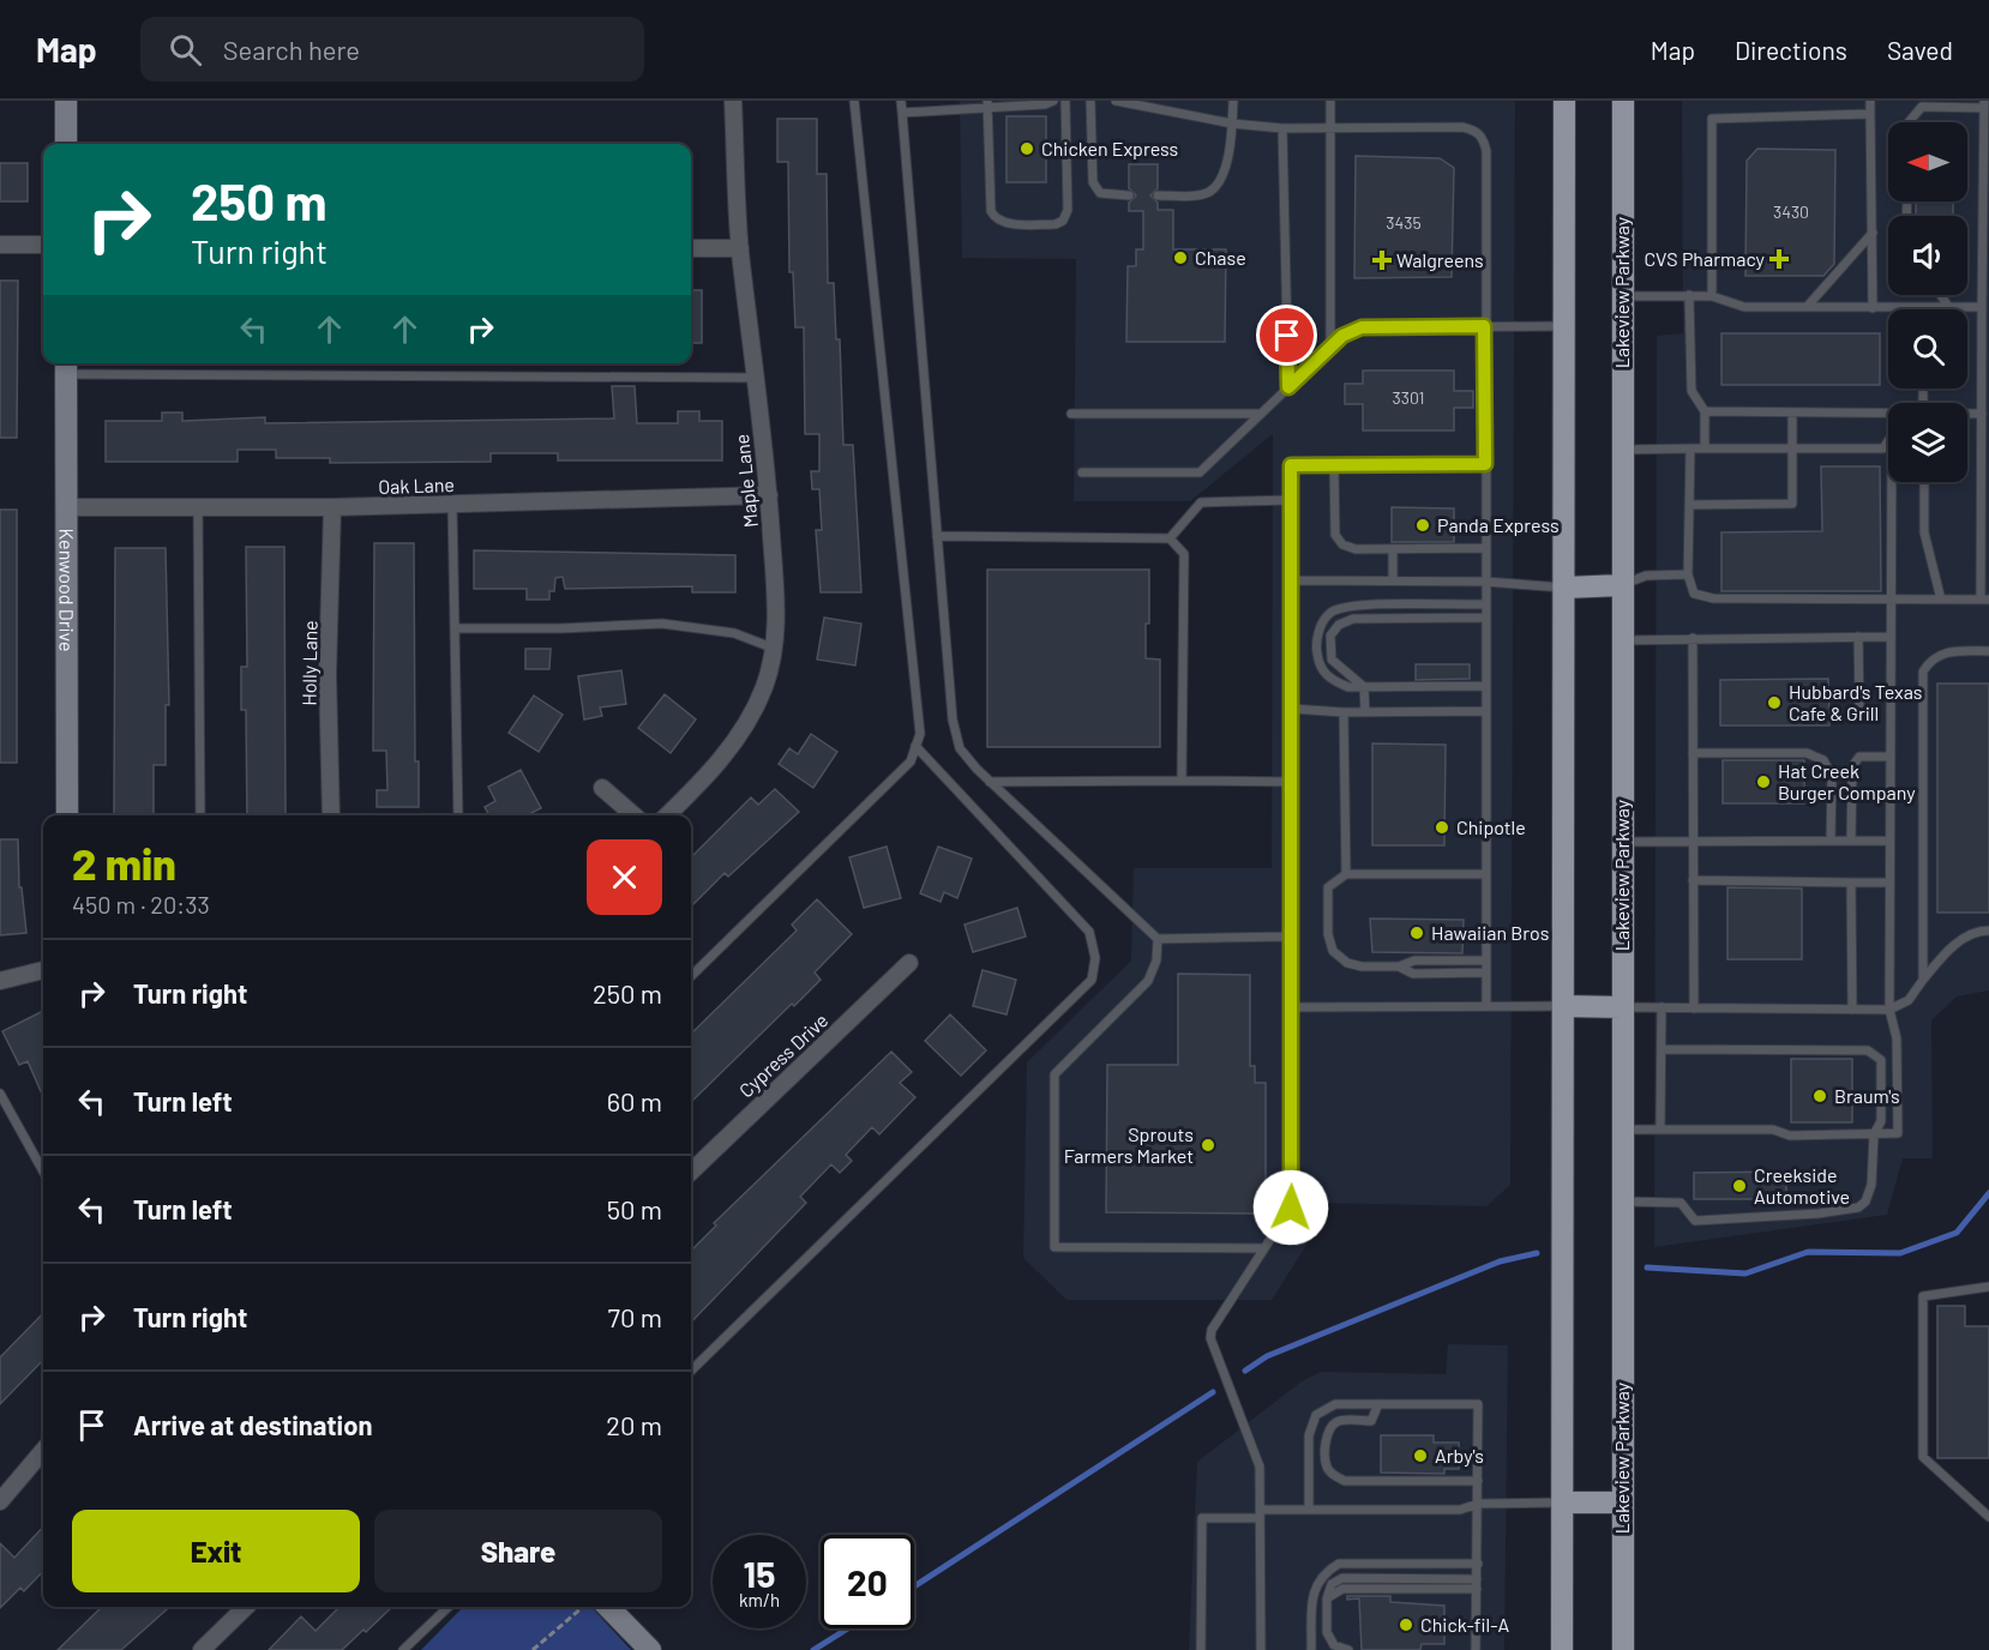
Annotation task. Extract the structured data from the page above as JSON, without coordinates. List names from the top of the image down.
{
  "streets": {
    "main road": ["Lakeview Parkway"],
    "street": [
      "Maple Lane",
      "Oak Lane",
      "Kenwood Drive",
      "Holly Lane",
      "Cypress Drive"
    ]
  },
  "crossings": [
    ["Maple Lane", "Oak Lane"],
    ["Oak Lane", "Kenwood Drive"],
    ["Oak Lane", "Holly Lane"]
  ],
  "places": {
    "other": [
      "Chicken Express",
      "Chase",
      "Panda Express",
      "Hubbard's Texas Cafe & Grill",
      "Hat Creek Burger Company",
      "Chipotle",
      "Hawaiian Bros",
      "Braum's",
      "Sprouts Farmers Market",
      "Creekside Automotive",
      "Arby's",
      "Chick-fil-A"
    ],
    "health": ["CVS Pharmacy", "Walgreens"]
  },
  "house_numbers": ["3430", "3435", "3301"],
  "north": "left",
  "page": {
    "header": "Map",
    "search": "Search here",
    "nav": ["Map", "Directions", "Saved"],
    "turn": ["250 m", "Turn right"],
    "heading": ["2 min", "450 m · 20:33"],
    "list": [
      {
        "name": "Turn right",
        "value": "250 m"
      },
      {
        "name": "Turn left",
        "value": "60 m"
      },
      {
        "name": "Turn left",
        "value": "50 m"
      },
      {
        "name": "Turn right",
        "value": "70 m"
      },
      {
        "name": "Arrive at destination",
        "value": "20 m"
      }
    ],
    "buttons": ["Exit", "Share"],
    "speed": "15 km/h",
    "limit": "20"
  }
}
